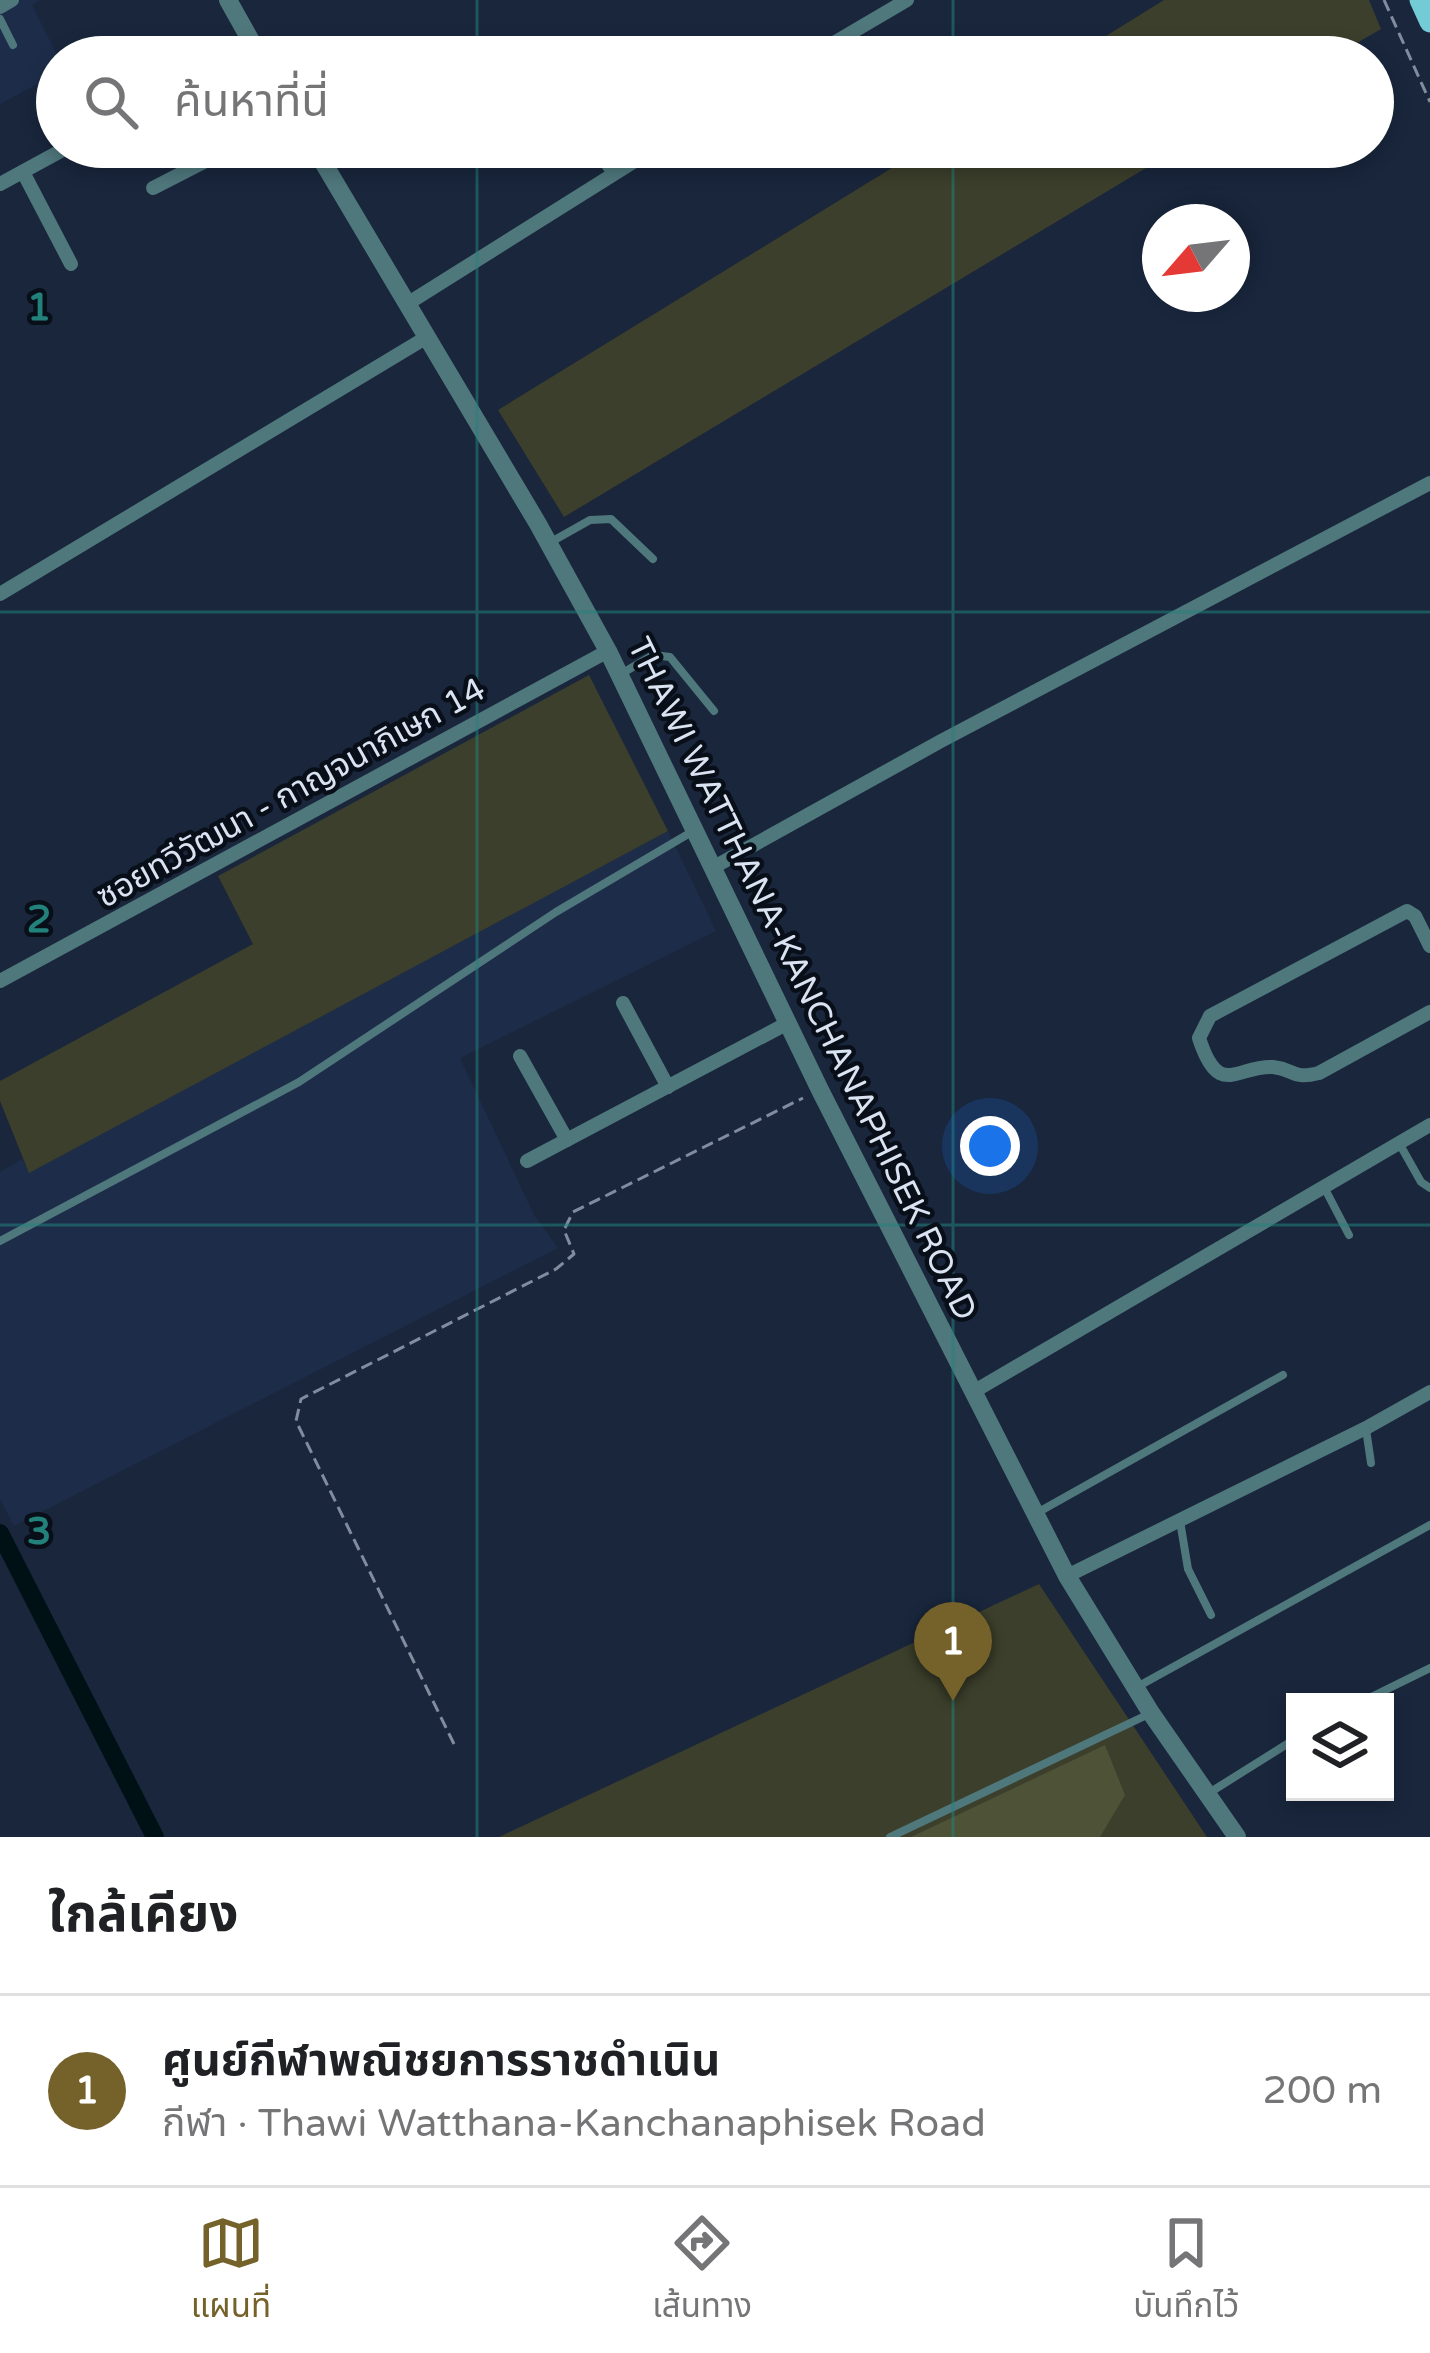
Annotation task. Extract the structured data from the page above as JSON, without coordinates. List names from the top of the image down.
{
  "streets": {
    "street": ["ซอยทวีวัฒนา - กาญจนาภิเษก 14", "THAWI WATTHANA-KANCHANAPHISEK ROAD"]
  },
  "crossings": [
    ["ซอยทวีวัฒนา - กาญจนาภิเษก 14", "THAWI WATTHANA-KANCHANAPHISEK ROAD"]
  ],
  "north": "bottom left",
  "page": {
    "search": "ค้นหาที่นี่",
    "pins": "1",
    "heading": "ใกล้เคียง",
    "list": [
      {
        "mark": "1",
        "name": "ศูนย์กีฬาพณิชยการราชดำเนิน",
        "note": "กีฬา · Thawi Watthana-Kanchanaphisek Road",
        "value": "200 m"
      }
    ],
    "nav": ["แผนที่", "เส้นทาง", "บันทึกไว้"]
  },
  "grid": {
    "rows": ["1", "2", "3"]
  }
}
